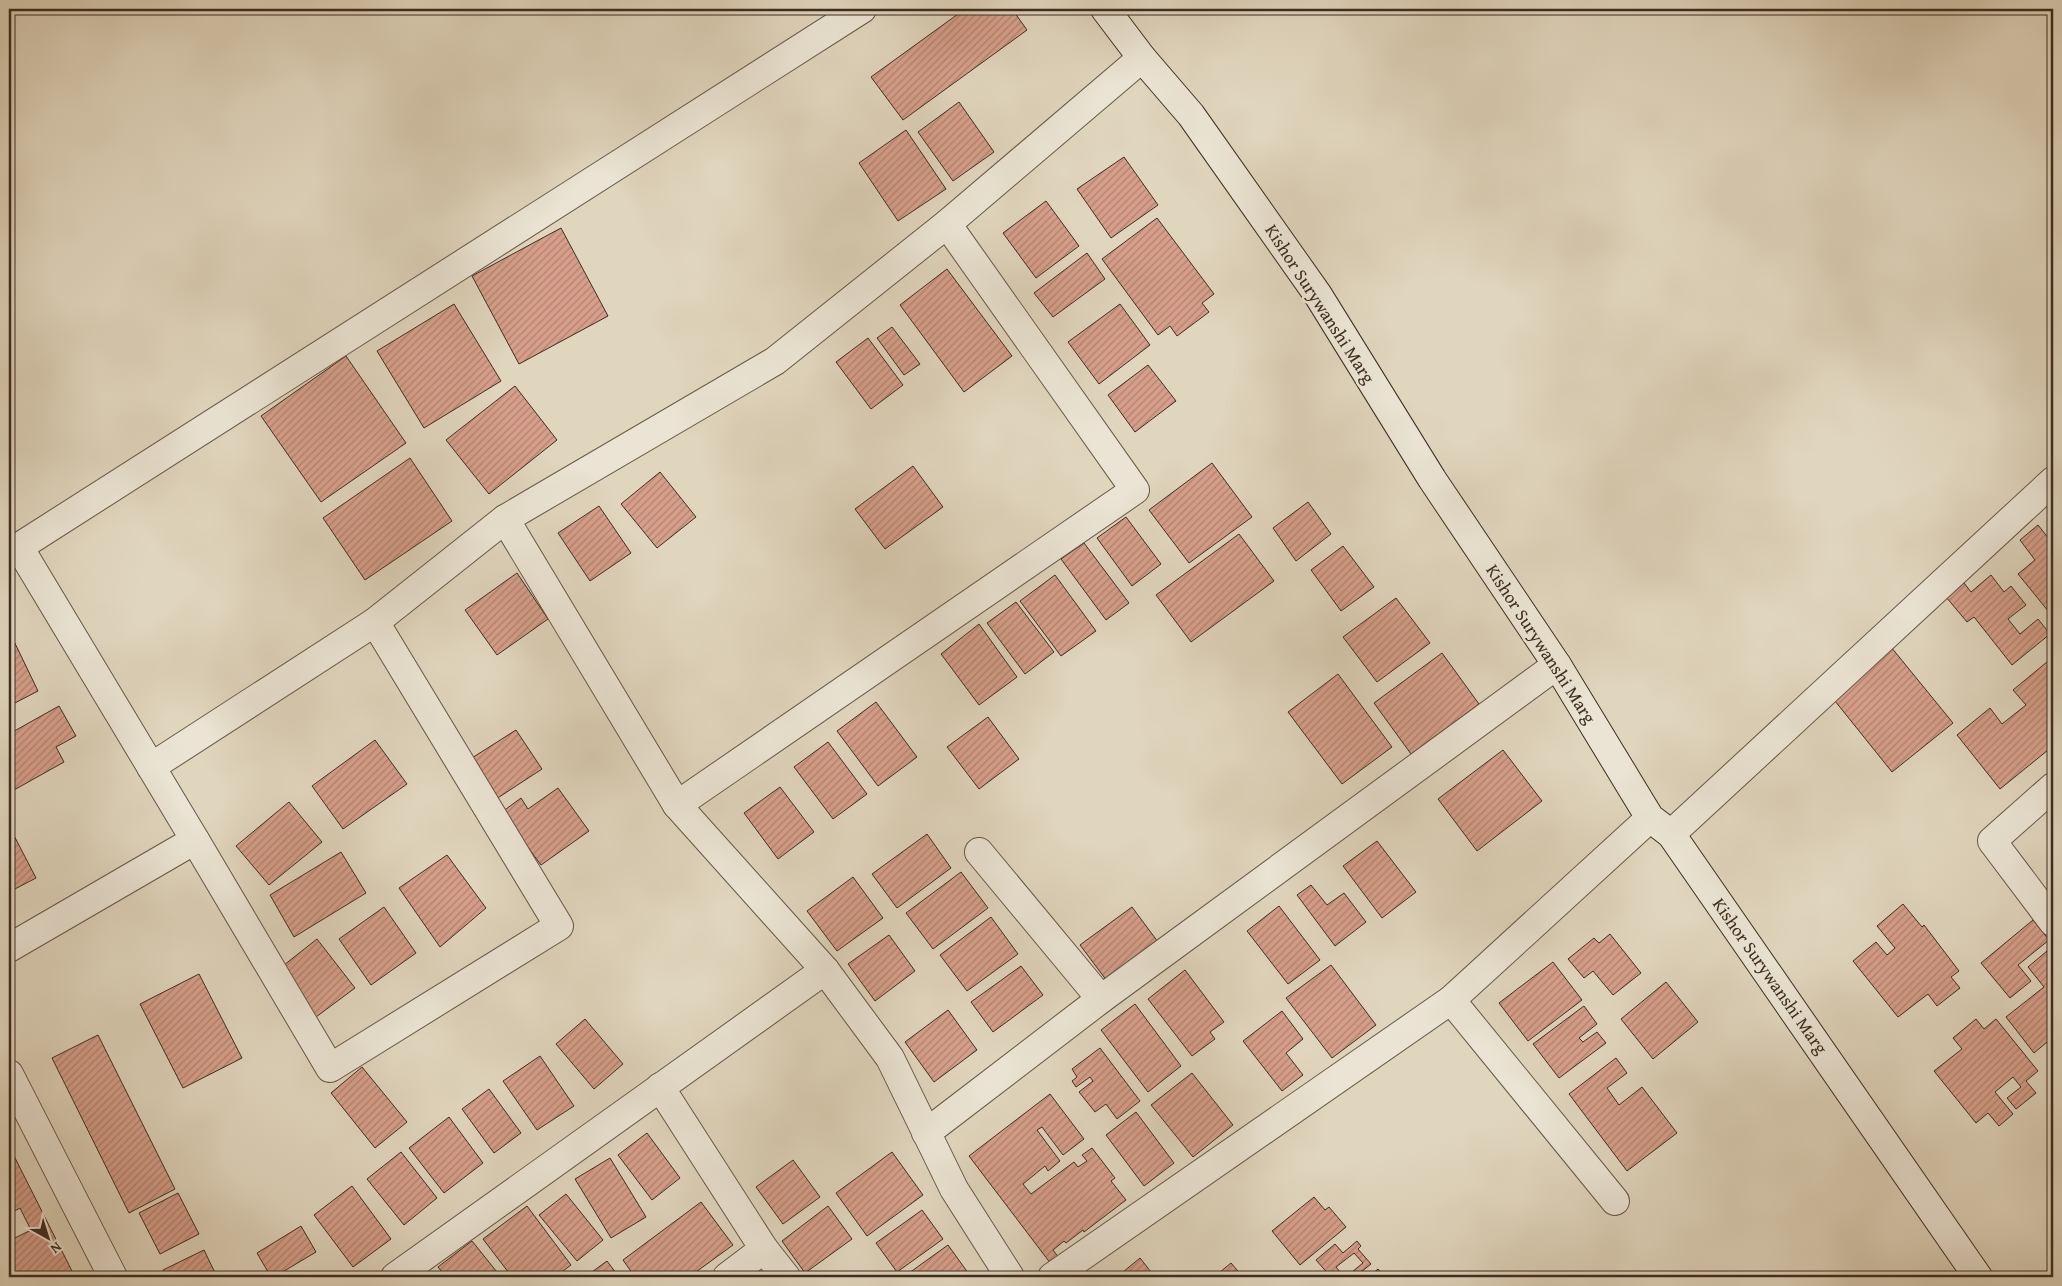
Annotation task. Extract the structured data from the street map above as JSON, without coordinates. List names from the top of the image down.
{
  "streets": {
    "street": ["Kishor Surywanshi Marg"]
  },
  "north": "bottom right"
}
